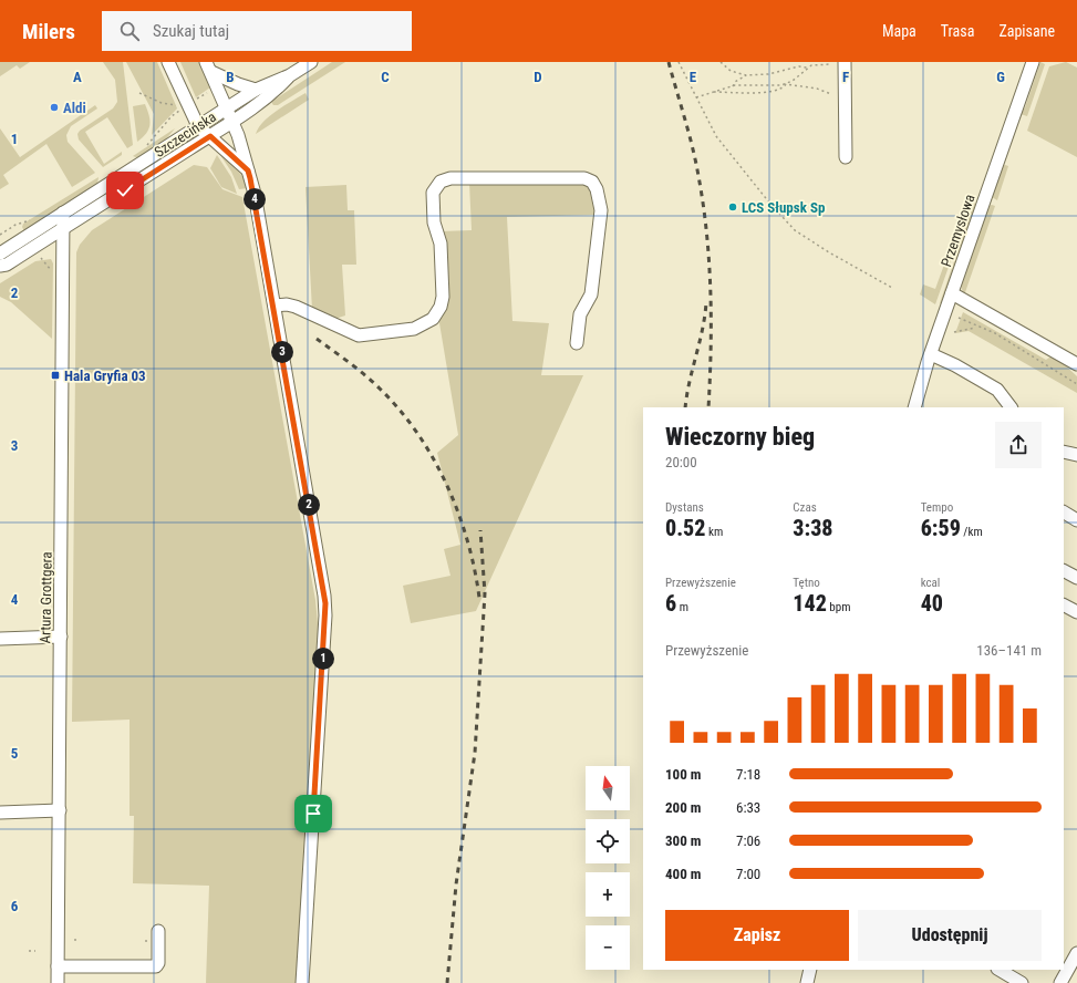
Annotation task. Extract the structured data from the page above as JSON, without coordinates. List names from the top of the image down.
{
  "streets": {
    "street": ["Szczecińska", "Przemysłowa", "Artura Grottgera"]
  },
  "crossings": [
    ["Szczecińska", "Artura Grottgera"]
  ],
  "places": {
    "other": ["Aldi", "LCS Słupsk Sp"],
    "transit": ["Hala Gryfia 03"]
  },
  "north": "top",
  "page": {
    "header": "Milers",
    "search": "Szukaj tutaj",
    "nav": ["Mapa", "Trasa", "Zapisane"],
    "pins": [
      "4",
      "3",
      "2",
      "1"
    ],
    "heading": ["Wieczorny bieg", "20:00"],
    "stats": [
      ["Dystans", "0.52 km"],
      ["Czas", "3:38"],
      ["Tempo", "6:59 /km"],
      ["Przewyższenie", "6 m"],
      ["Tętno", "142 bpm"],
      ["kcal", "40"]
    ],
    "chart": ["Przewyższenie", "136–141 m"],
    "list": [
      {
        "name": "100 m",
        "note": "7:18"
      },
      {
        "name": "200 m",
        "note": "6:33"
      },
      {
        "name": "300 m",
        "note": "7:06"
      },
      {
        "name": "400 m",
        "note": "7:00"
      }
    ],
    "map_buttons": ["+", "−"],
    "buttons": ["Zapisz", "Udostępnij"]
  },
  "grid": {
    "columns": [
      "A",
      "B",
      "C",
      "D",
      "E",
      "F",
      "G"
    ],
    "rows": [
      "1",
      "2",
      "3",
      "4",
      "5",
      "6"
    ]
  }
}
